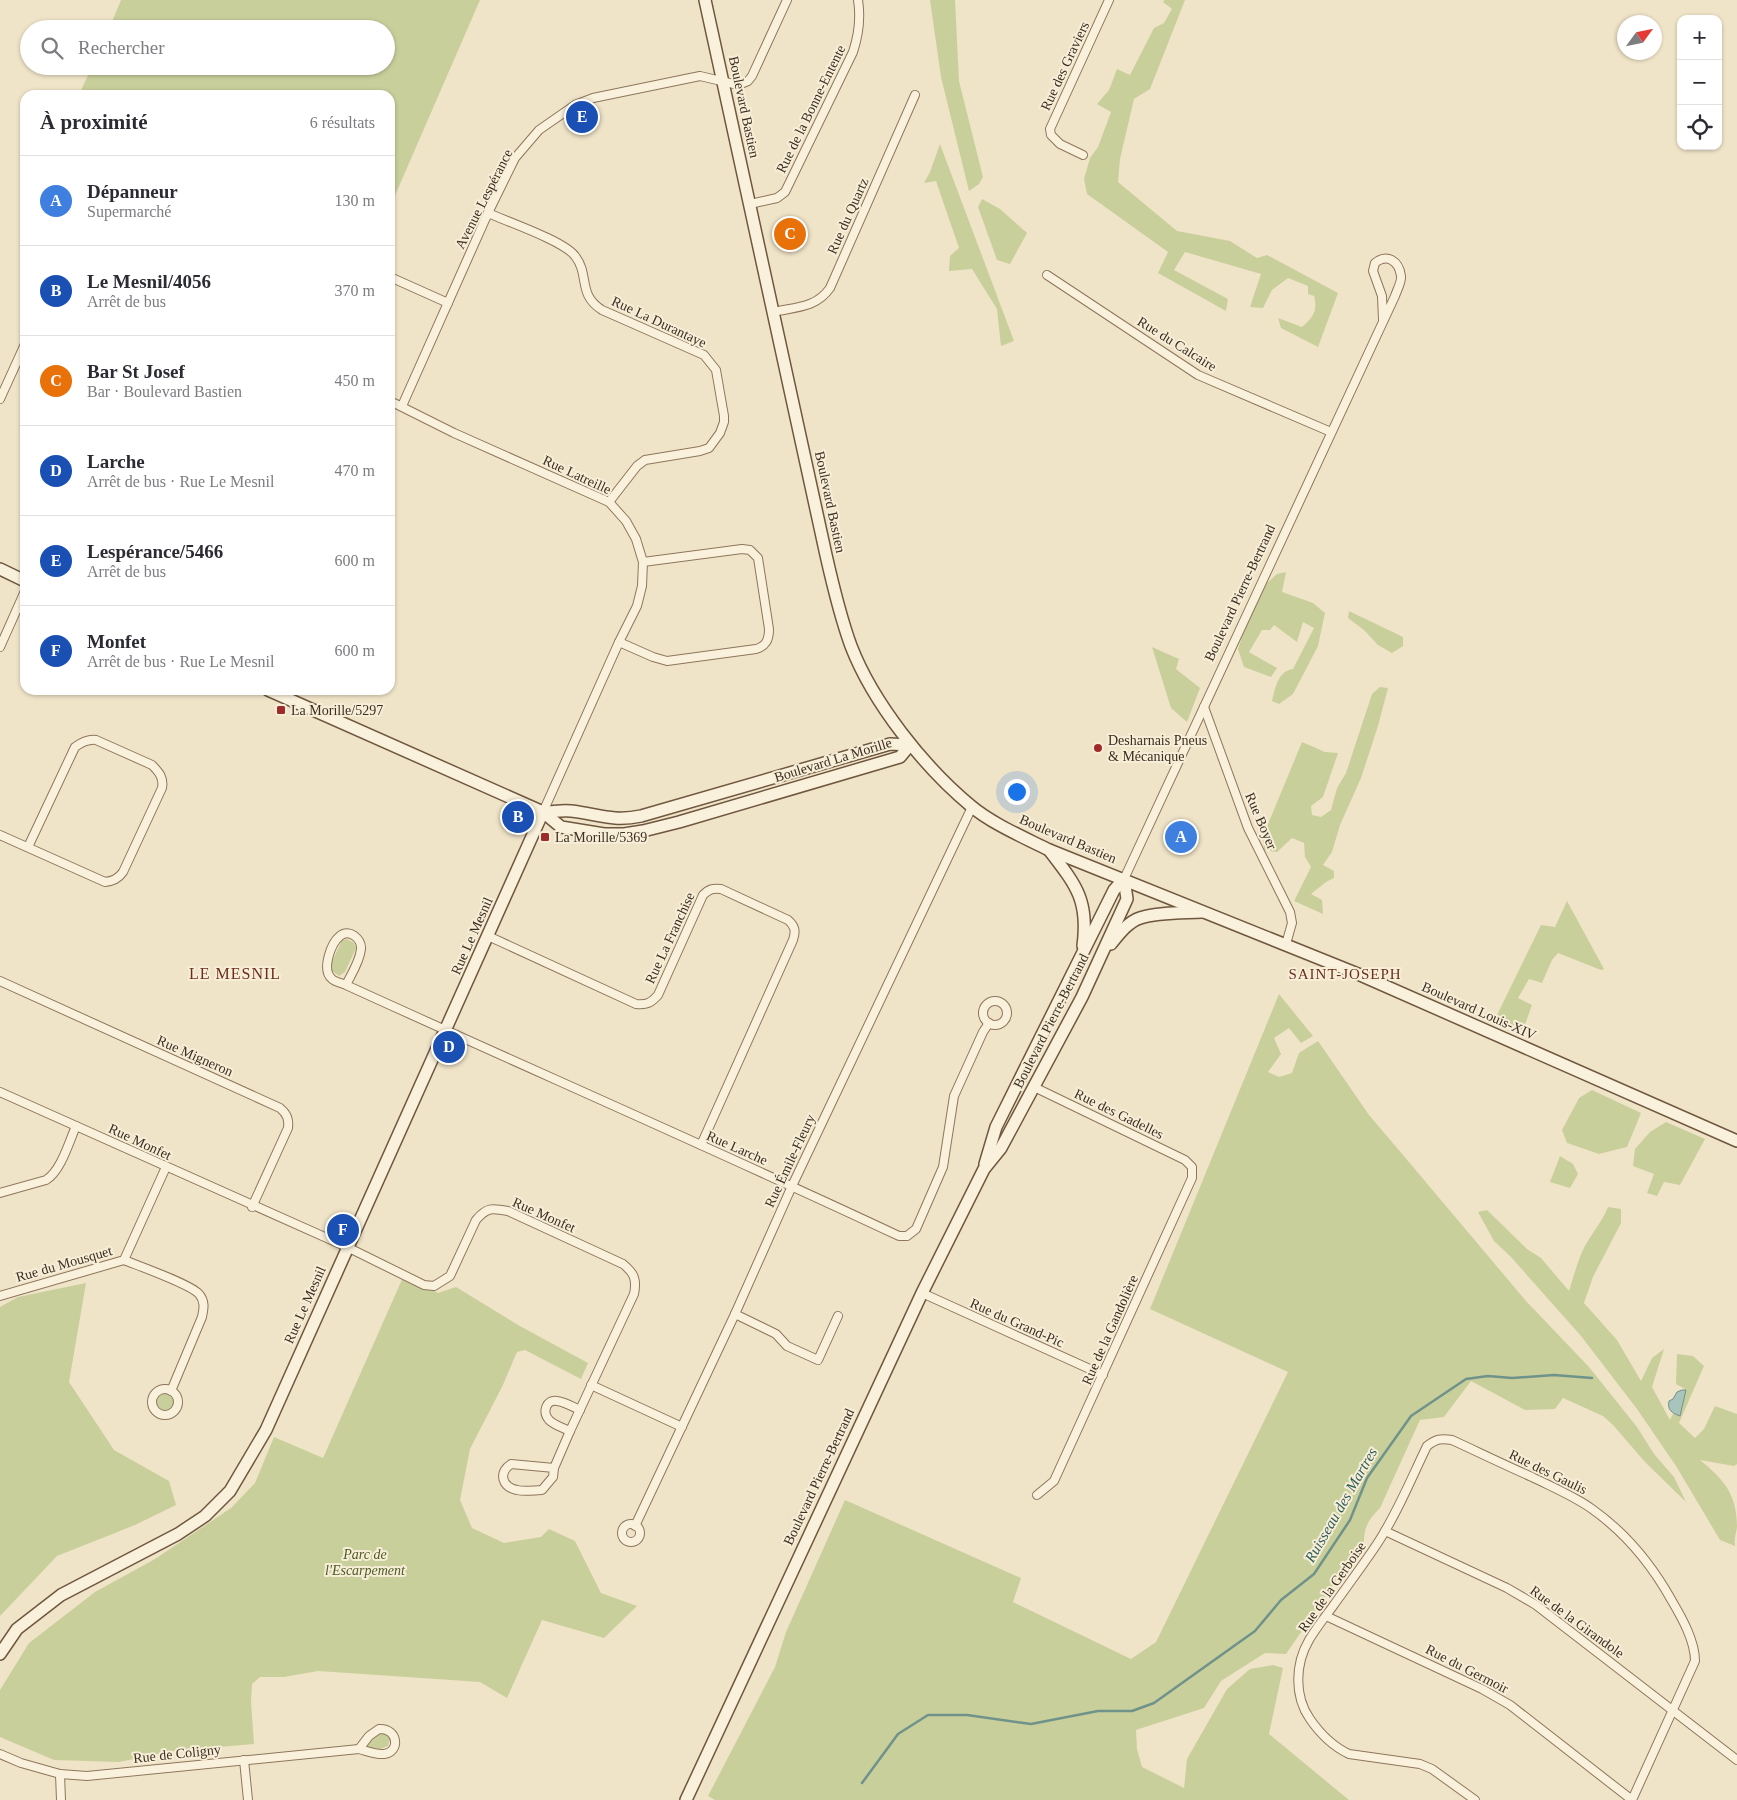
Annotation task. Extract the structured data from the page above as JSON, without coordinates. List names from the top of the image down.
{
  "streets": {
    "main road": [
      "Boulevard Bastien",
      "Boulevard Pierre-Bertrand",
      "Boulevard La Morille",
      "Rue Le Mesnil",
      "Boulevard Louis-XIV"
    ],
    "street": [
      "Rue des Graviers",
      "Rue de la Bonne-Entente",
      "Avenue Lespérance",
      "Rue du Quartz",
      "Rue La Durantaye",
      "Rue du Calcaire",
      "Rue Latreille",
      "Rue Boyer",
      "Rue La Franchise",
      "Rue Migneron",
      "Rue des Gadelles",
      "Rue Monfet",
      "Rue Larche",
      "Rue Émile-Fleury",
      "Rue du Mousquet",
      "Rue du Grand-Pic",
      "Rue de la Gandolière",
      "Rue des Gaulis",
      "Rue de la Gerboise",
      "Rue de la Girandole",
      "Rue du Germoir",
      "Rue de Coligny"
    ]
  },
  "crossings": [
    ["Boulevard Bastien", "Rue de la Bonne-Entente"],
    ["Boulevard Bastien", "Avenue Lespérance"],
    ["Boulevard Bastien", "Rue du Quartz"],
    ["Boulevard Bastien", "Boulevard Pierre-Bertrand"],
    ["Boulevard Bastien", "Boulevard La Morille"],
    ["Boulevard Bastien", "Boulevard Louis-XIV"],
    ["Boulevard Bastien", "Rue Émile-Fleury"],
    ["Avenue Lespérance", "Rue La Durantaye"],
    ["Avenue Lespérance", "Rue Latreille"],
    ["Rue La Durantaye", "Rue Latreille"],
    ["Rue du Calcaire", "Boulevard Pierre-Bertrand"],
    ["Rue Latreille", "Boulevard La Morille"],
    ["Rue Latreille", "Rue Le Mesnil"],
    ["Boulevard Pierre-Bertrand", "Rue Boyer"],
    ["Boulevard Pierre-Bertrand", "Boulevard Louis-XIV"],
    ["Boulevard Pierre-Bertrand", "Rue des Gadelles"],
    ["Boulevard Pierre-Bertrand", "Rue du Grand-Pic"],
    ["Boulevard La Morille", "Rue Le Mesnil"],
    ["Rue Boyer", "Boulevard Louis-XIV"],
    ["Rue Le Mesnil", "Rue La Franchise"],
    ["Rue Le Mesnil", "Rue Monfet"],
    ["Rue Le Mesnil", "Rue Larche"],
    ["Rue La Franchise", "Rue Larche"],
    ["Rue Migneron", "Rue Monfet"],
    ["Rue des Gadelles", "Rue de la Gandolière"],
    ["Rue Monfet", "Rue du Mousquet"],
    ["Rue Larche", "Rue Émile-Fleury"],
    ["Rue du Grand-Pic", "Rue de la Gandolière"],
    ["Rue des Gaulis", "Rue de la Gerboise"],
    ["Rue des Gaulis", "Rue de la Girandole"],
    ["Rue de la Gerboise", "Rue de la Girandole"],
    ["Rue de la Gerboise", "Rue du Germoir"]
  ],
  "districts": ["LE MESNIL", "SAINT-JOSEPH"],
  "water": ["Ruisseau des Martres"],
  "parks": ["Parc de l'Escarpement"],
  "places": {
    "transit": ["La Morille/5297", "La Morille/5369"],
    "other": ["Desharnais Pneus & Mécanique"]
  },
  "north": "top right",
  "page": {
    "map_buttons": ["+", "−"],
    "search": "Rechercher",
    "heading": ["À proximité", "6 résultats"],
    "pins": [
      "E",
      "C",
      "B",
      "A",
      "D",
      "F"
    ],
    "list": [
      {
        "mark": "A",
        "name": "Dépanneur",
        "note": "Supermarché",
        "value": "130 m"
      },
      {
        "mark": "B",
        "name": "Le Mesnil/4056",
        "note": "Arrêt de bus",
        "value": "370 m"
      },
      {
        "mark": "C",
        "name": "Bar St Josef",
        "note": "Bar · Boulevard Bastien",
        "value": "450 m"
      },
      {
        "mark": "D",
        "name": "Larche",
        "note": "Arrêt de bus · Rue Le Mesnil",
        "value": "470 m"
      },
      {
        "mark": "E",
        "name": "Lespérance/5466",
        "note": "Arrêt de bus",
        "value": "600 m"
      },
      {
        "mark": "F",
        "name": "Monfet",
        "note": "Arrêt de bus · Rue Le Mesnil",
        "value": "600 m"
      }
    ]
  }
}
